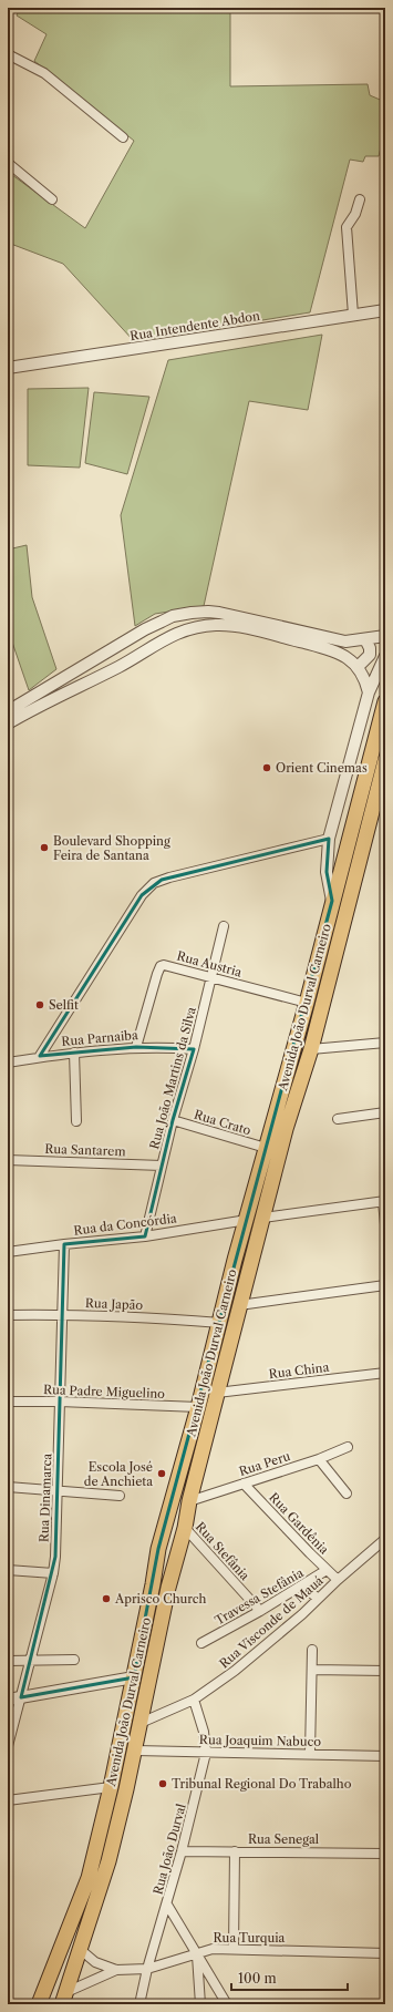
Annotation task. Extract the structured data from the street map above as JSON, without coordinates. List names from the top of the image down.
{
  "streets": {
    "main road": ["Avenida João Durval Carneiro"],
    "street": [
      "Rua Intendente Abdon",
      "Rua Austria",
      "Rua Parnaiba",
      "Rua João Martins da Silva",
      "Rua Crato",
      "Rua Santarem",
      "Rua da Concórdia",
      "Rua Japão",
      "Rua China",
      "Rua Padre Miguelino",
      "Rua Peru",
      "Rua Dinamarca",
      "Rua Gardênia",
      "Rua Stefânia",
      "Travessa Stefânia",
      "Rua Visconde de Mauá",
      "Rua Joaquim Nabuco",
      "Rua Senegal",
      "Rua João Durval",
      "Rua Turquia"
    ]
  },
  "crossings": [
    ["Rua Austria", "Avenida João Durval Carneiro"],
    ["Rua Austria", "Rua Parnaiba"],
    ["Rua Austria", "Rua João Martins da Silva"],
    ["Avenida João Durval Carneiro", "Rua Crato"],
    ["Avenida João Durval Carneiro", "Rua da Concórdia"],
    ["Avenida João Durval Carneiro", "Rua Japão"],
    ["Avenida João Durval Carneiro", "Rua China"],
    ["Avenida João Durval Carneiro", "Rua Padre Miguelino"],
    ["Avenida João Durval Carneiro", "Rua Peru"],
    ["Avenida João Durval Carneiro", "Rua Stefânia"],
    ["Avenida João Durval Carneiro", "Rua Visconde de Mauá"],
    ["Avenida João Durval Carneiro", "Rua Joaquim Nabuco"],
    ["Avenida João Durval Carneiro", "Rua Turquia"],
    ["Rua Parnaiba", "Rua João Martins da Silva"],
    ["Rua João Martins da Silva", "Rua Crato"],
    ["Rua João Martins da Silva", "Rua Santarem"],
    ["Rua João Martins da Silva", "Rua da Concórdia"],
    ["Rua da Concórdia", "Rua Dinamarca"],
    ["Rua Japão", "Rua Dinamarca"],
    ["Rua Padre Miguelino", "Rua Dinamarca"],
    ["Rua Peru", "Rua Gardênia"],
    ["Rua Gardênia", "Travessa Stefânia"],
    ["Rua Gardênia", "Rua Visconde de Mauá"],
    ["Rua Stefânia", "Travessa Stefânia"],
    ["Rua Visconde de Mauá", "Rua João Durval"],
    ["Rua Joaquim Nabuco", "Rua João Durval"],
    ["Rua Senegal", "Rua João Durval"],
    ["Rua João Durval", "Rua Turquia"]
  ],
  "places": [
    "Orient Cinemas",
    "Boulevard Shopping Feira de Santana",
    "Selfit",
    "Escola José de Anchieta",
    "Aprisco Church",
    "Tribunal Regional Do Trabalho"
  ],
  "scale_bar": "100 m"
}
